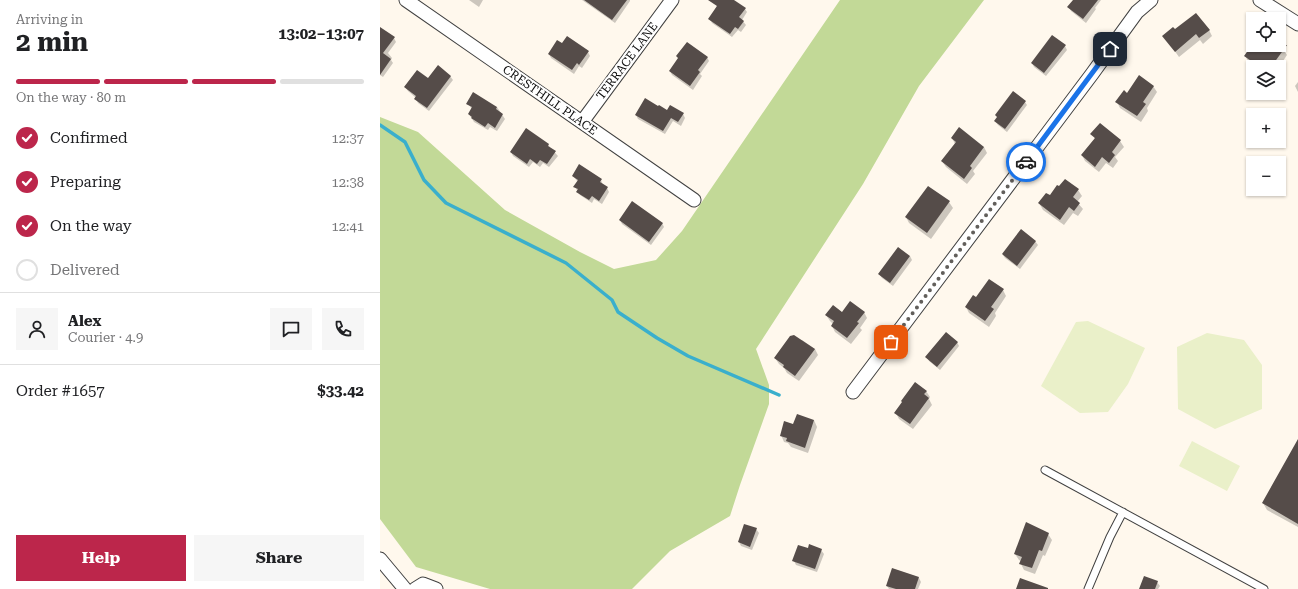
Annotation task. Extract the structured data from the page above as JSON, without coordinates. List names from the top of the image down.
{
  "streets": {
    "street": ["TERRACE LANE", "CRESTHILL PLACE"]
  },
  "crossings": [
    ["TERRACE LANE", "CRESTHILL PLACE"]
  ],
  "page": {
    "heading": ["2 min", "Arriving in", "13:02–13:07"],
    "panel": [
      "Alex",
      "Courier · 4.9",
      "Order #1657",
      "$33.42"
    ],
    "map_buttons": ["+", "−"],
    "bar": "On the way · 80 m",
    "list": [
      ["Confirmed", "12:37"],
      ["Preparing", "12:38"],
      ["On the way", "12:41"],
      "Delivered"
    ],
    "buttons": ["Help", "Share"]
  }
}
